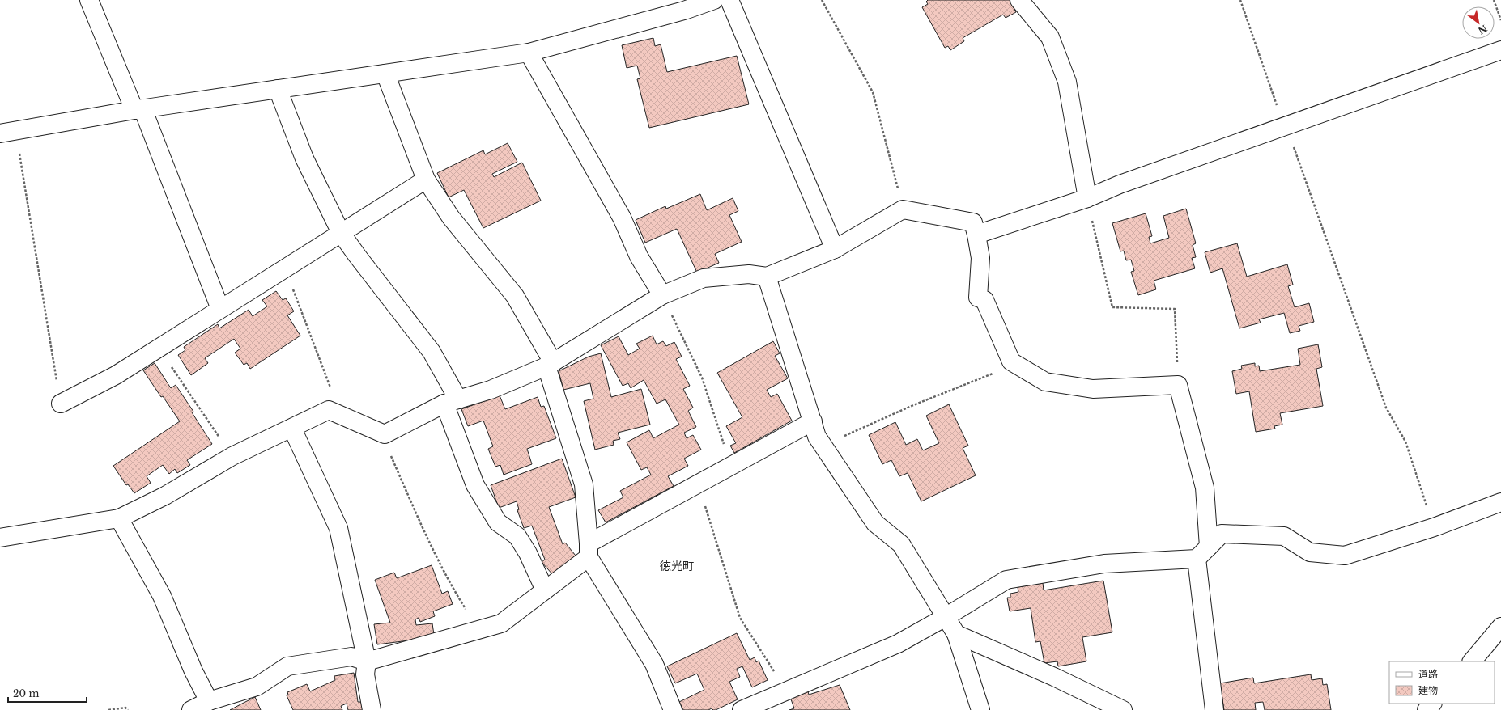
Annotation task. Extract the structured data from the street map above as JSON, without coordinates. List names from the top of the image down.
{
  "districts": ["徳光町"],
  "legend": ["道路", "建物"],
  "scale_bar": "20 m",
  "north": "bottom right"
}
